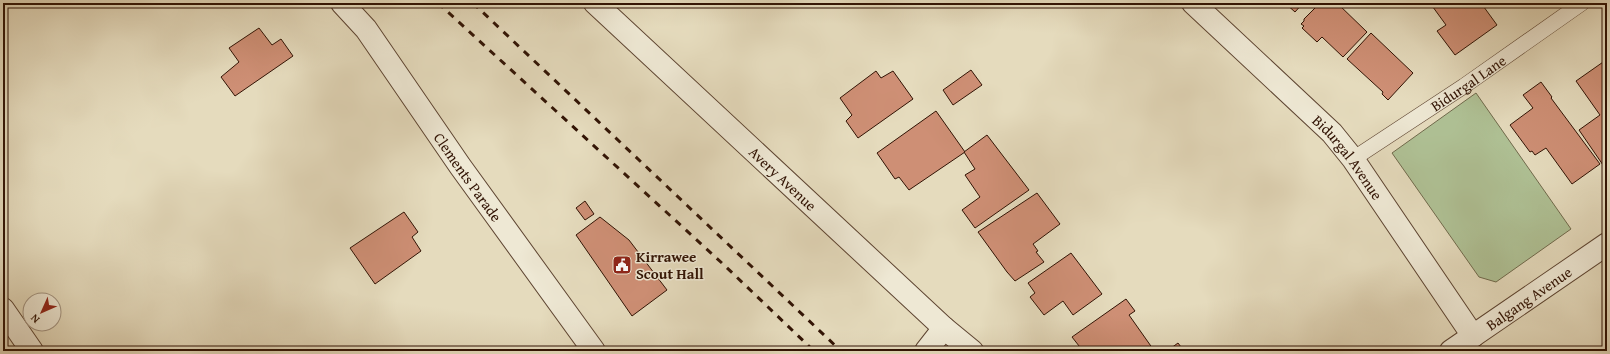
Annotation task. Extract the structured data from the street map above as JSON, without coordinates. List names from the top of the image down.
{
  "streets": {
    "street": [
      "Bidurgal Avenue",
      "Clements Parade",
      "Avery Avenue",
      "Balgang Avenue"
    ],
    "lane": ["Bidurgal Lane"]
  },
  "crossings": [
    ["Bidurgal Lane", "Bidurgal Avenue"],
    ["Bidurgal Avenue", "Balgang Avenue"]
  ],
  "places": {
    "public building": ["Kirrawee Scout Hall"]
  },
  "north": "bottom left"
}
